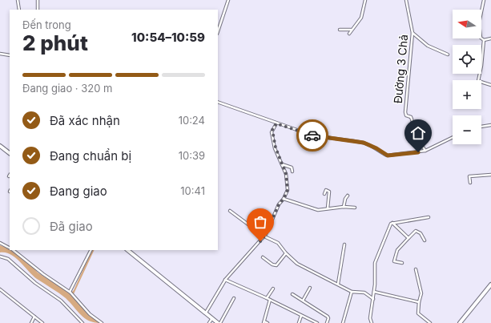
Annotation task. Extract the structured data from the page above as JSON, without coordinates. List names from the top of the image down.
{
  "streets": {
    "street": ["Đường 3 Chả"]
  },
  "north": "left",
  "page": {
    "map_buttons": ["+", "−"],
    "heading": ["2 phút", "Đến trong", "10:54–10:59"],
    "bar": "Đang giao · 320 m",
    "list": [
      ["Đã xác nhận", "10:24"],
      ["Đang chuẩn bị", "10:39"],
      ["Đang giao", "10:41"],
      "Đã giao"
    ]
  }
}
